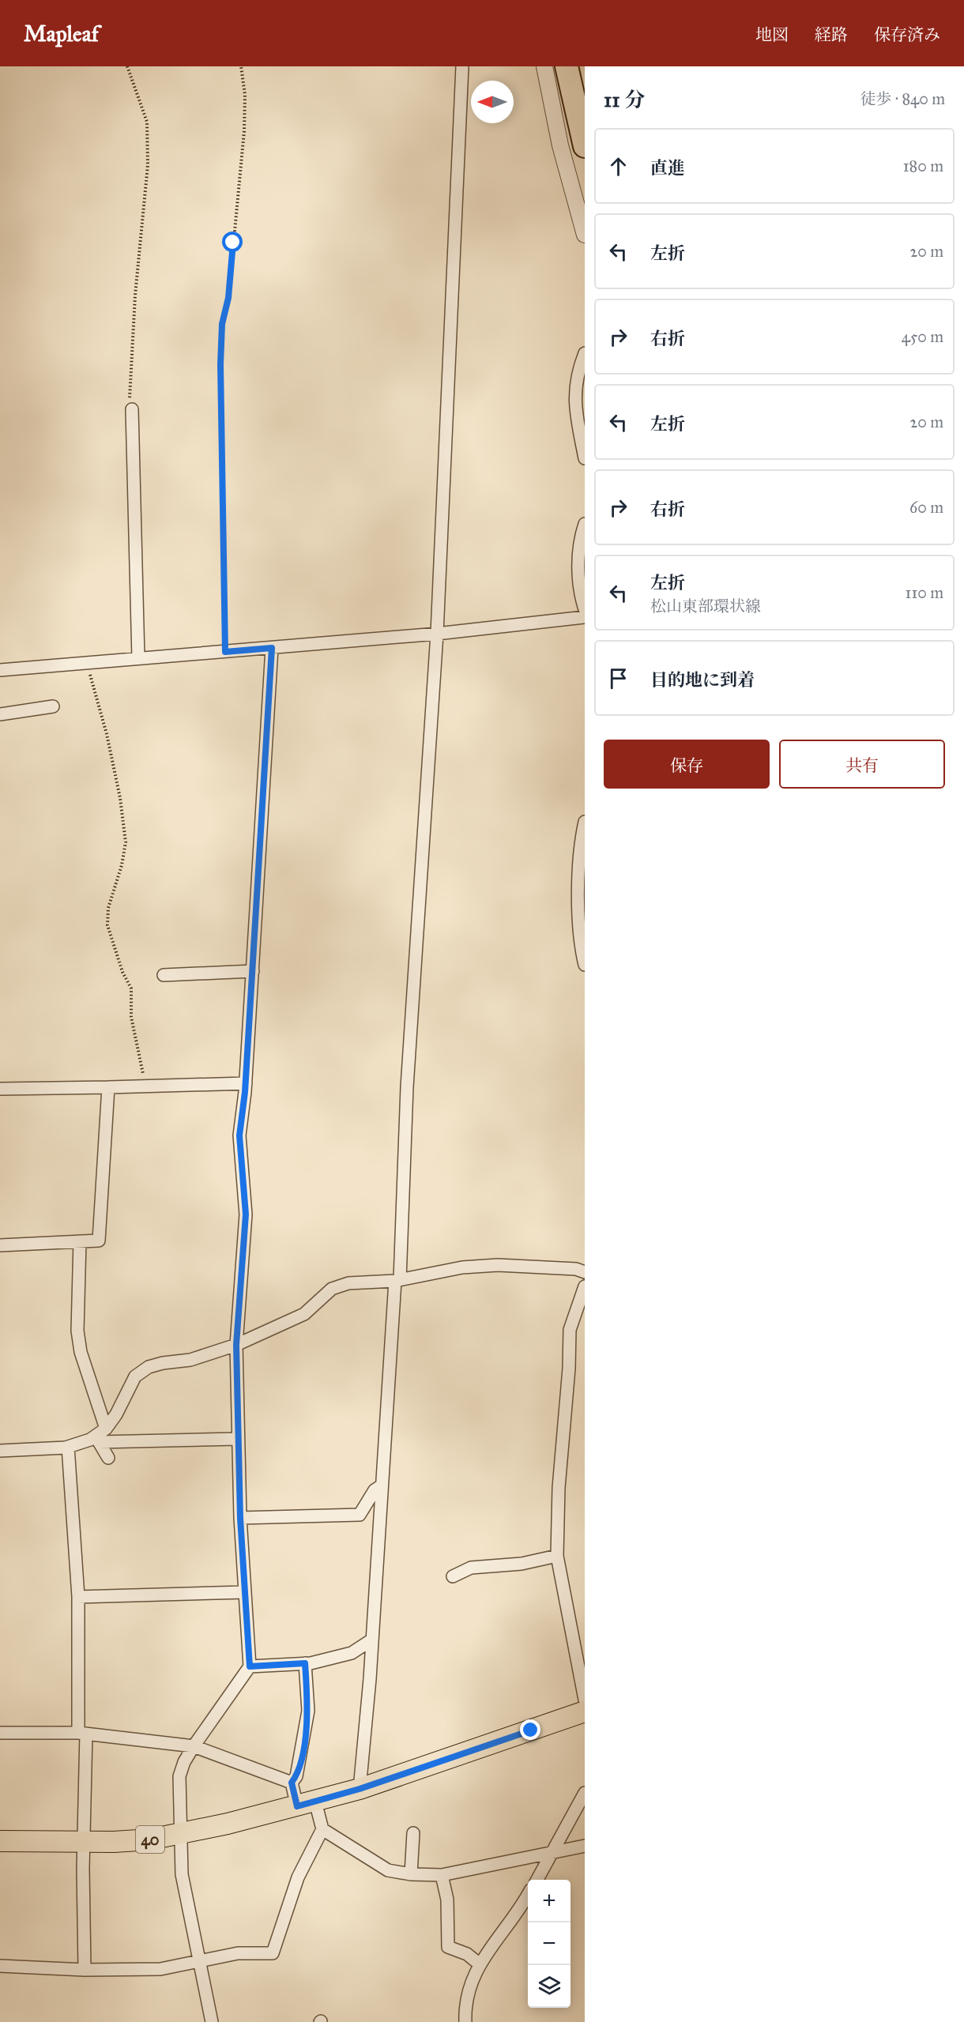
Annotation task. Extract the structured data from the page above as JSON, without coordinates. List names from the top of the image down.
{
  "streets": {
    "main road": ["40"]
  },
  "north": "left",
  "page": {
    "header": "Mapleaf",
    "nav": ["地図", "経路", "保存済み"],
    "heading": ["11 分", "徒歩 · 840 m"],
    "list": [
      ["直進", "180 m"],
      ["左折", "20 m"],
      ["右折", "450 m"],
      ["左折", "20 m"],
      ["右折", "60 m"],
      ["左折", "松山東部環状線", "110 m"],
      "目的地に到着"
    ],
    "buttons": ["保存", "共有"],
    "map_buttons": ["+", "−"]
  }
}
